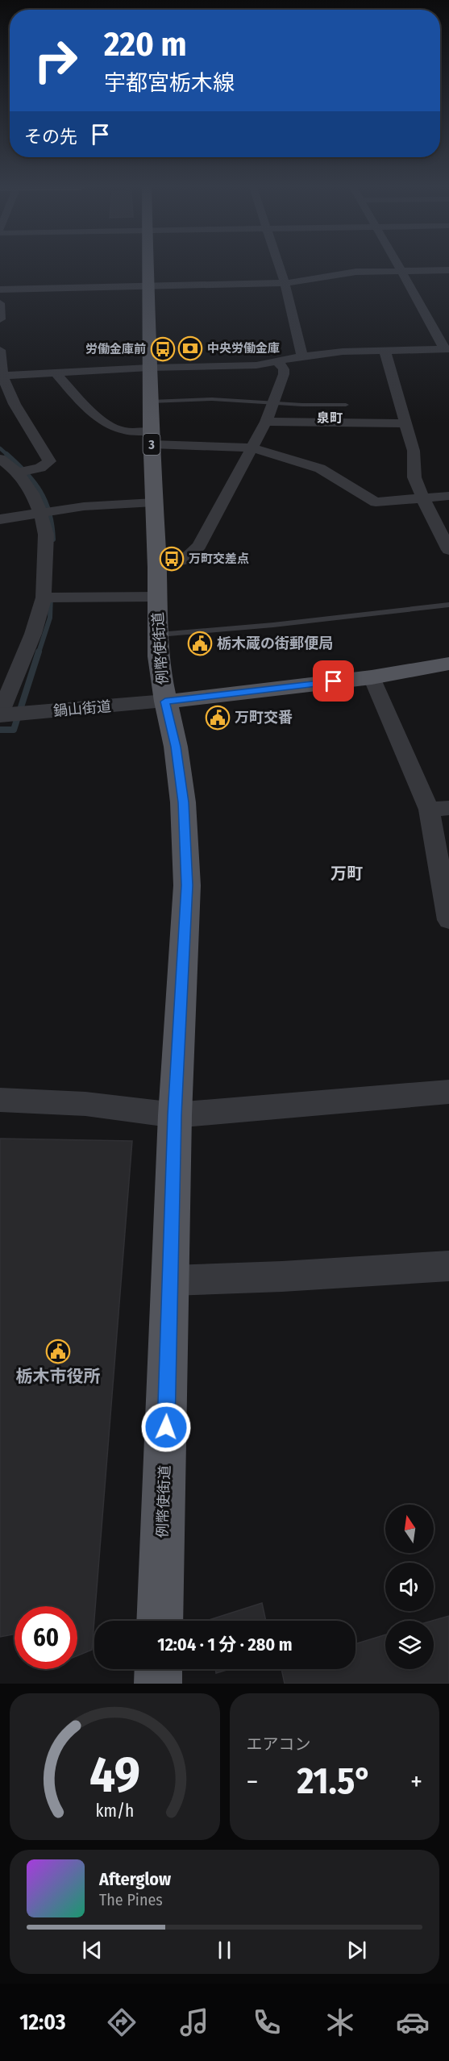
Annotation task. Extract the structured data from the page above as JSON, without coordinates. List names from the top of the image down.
{
  "streets": {
    "main road": ["3", "例幣使街道"],
    "street": ["鍋山街道"]
  },
  "crossings": [
    ["例幣使街道", "鍋山街道"]
  ],
  "districts": ["泉町", "万町"],
  "places": {
    "bank": ["中央労働金庫"],
    "bus stop": ["労働金庫前", "万町交差点"],
    "public building": ["栃木蔵の街郵便局", "万町交番", "栃木市役所"]
  },
  "north": "top",
  "page": {
    "turn": ["220 m", "宇都宮栃木線"],
    "then": "その先",
    "limit": "60",
    "trip": "12:04 · 1 分 · 280 m",
    "tile": "エアコン",
    "heat": ["−", "21.5°", "+"],
    "song": ["Afterglow", "The Pines"],
    "tabs": "12:03",
    "gauge": ["49", "km/h"]
  }
}
